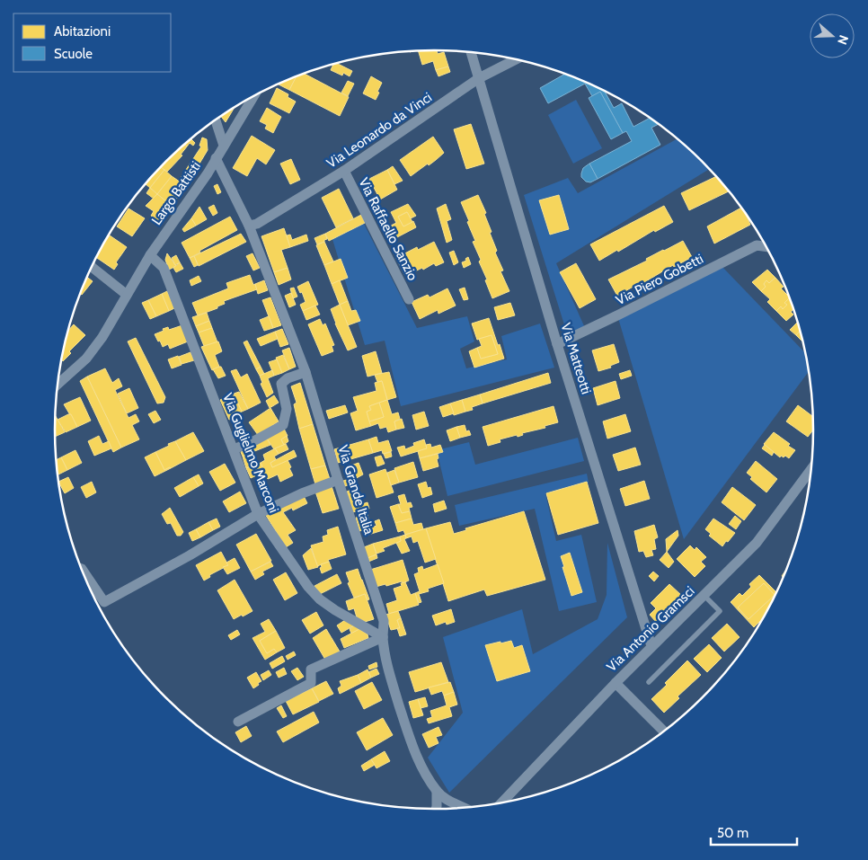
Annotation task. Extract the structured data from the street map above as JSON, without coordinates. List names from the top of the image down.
{
  "streets": {
    "street": [
      "Via Leonardo da Vinci",
      "Largo Battisti",
      "Via Raffaello Sanzio",
      "Via Piero Gobetti",
      "Via Matteotti",
      "Via Guglielmo Marconi",
      "Via Grande Italia",
      "Via Antonio Gramsci"
    ]
  },
  "crossings": [
    ["Via Leonardo da Vinci", "Via Raffaello Sanzio"],
    ["Via Leonardo da Vinci", "Via Matteotti"],
    ["Via Leonardo da Vinci", "Via Grande Italia"],
    ["Largo Battisti", "Via Guglielmo Marconi"],
    ["Largo Battisti", "Via Grande Italia"],
    ["Via Piero Gobetti", "Via Matteotti"],
    ["Via Matteotti", "Via Antonio Gramsci"],
    ["Via Guglielmo Marconi", "Via Grande Italia"]
  ],
  "legend": ["Abitazioni", "Scuole"],
  "scale_bar": "50 m",
  "north": "right"
}
